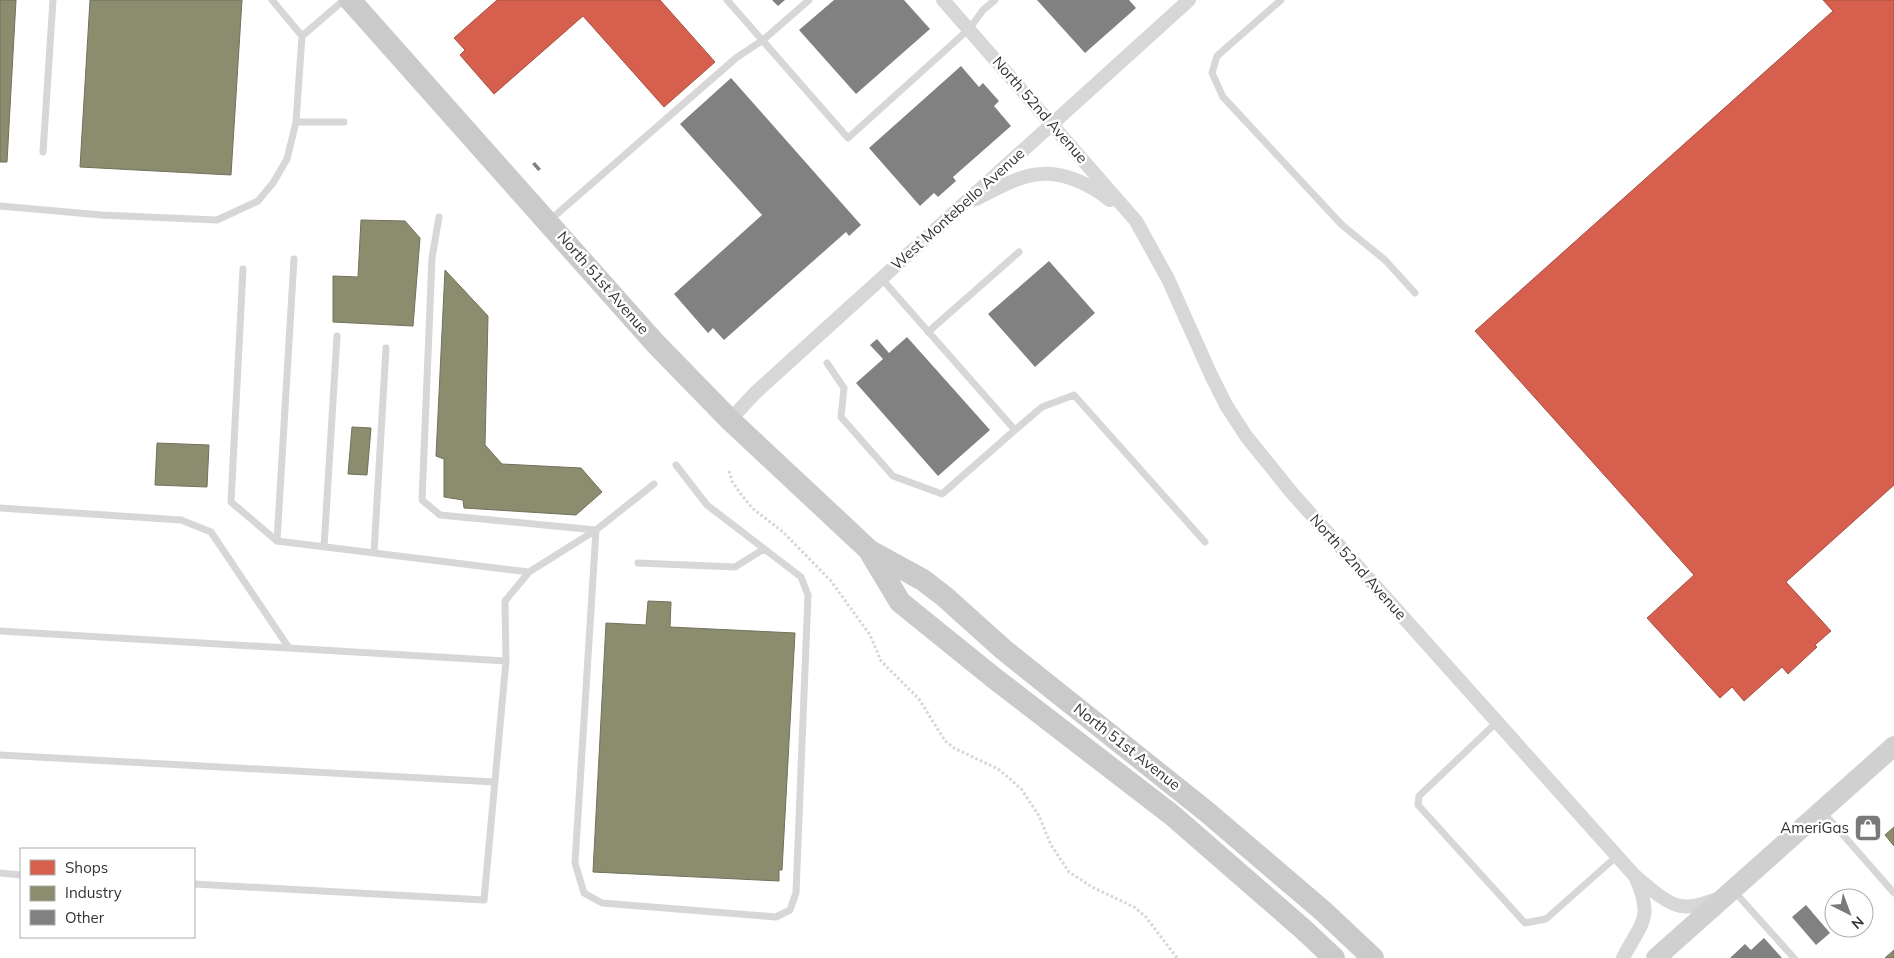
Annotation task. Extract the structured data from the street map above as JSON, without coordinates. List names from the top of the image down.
{
  "streets": {
    "main road": ["North 51st Avenue"],
    "street": ["North 52nd Avenue", "West Montebello Avenue"]
  },
  "crossings": [
    ["North 52nd Avenue", "West Montebello Avenue"],
    ["West Montebello Avenue", "North 51st Avenue"]
  ],
  "places": {
    "shop": ["AmeriGas"]
  },
  "legend": ["Shops", "Industry", "Other"],
  "north": "bottom right"
}
